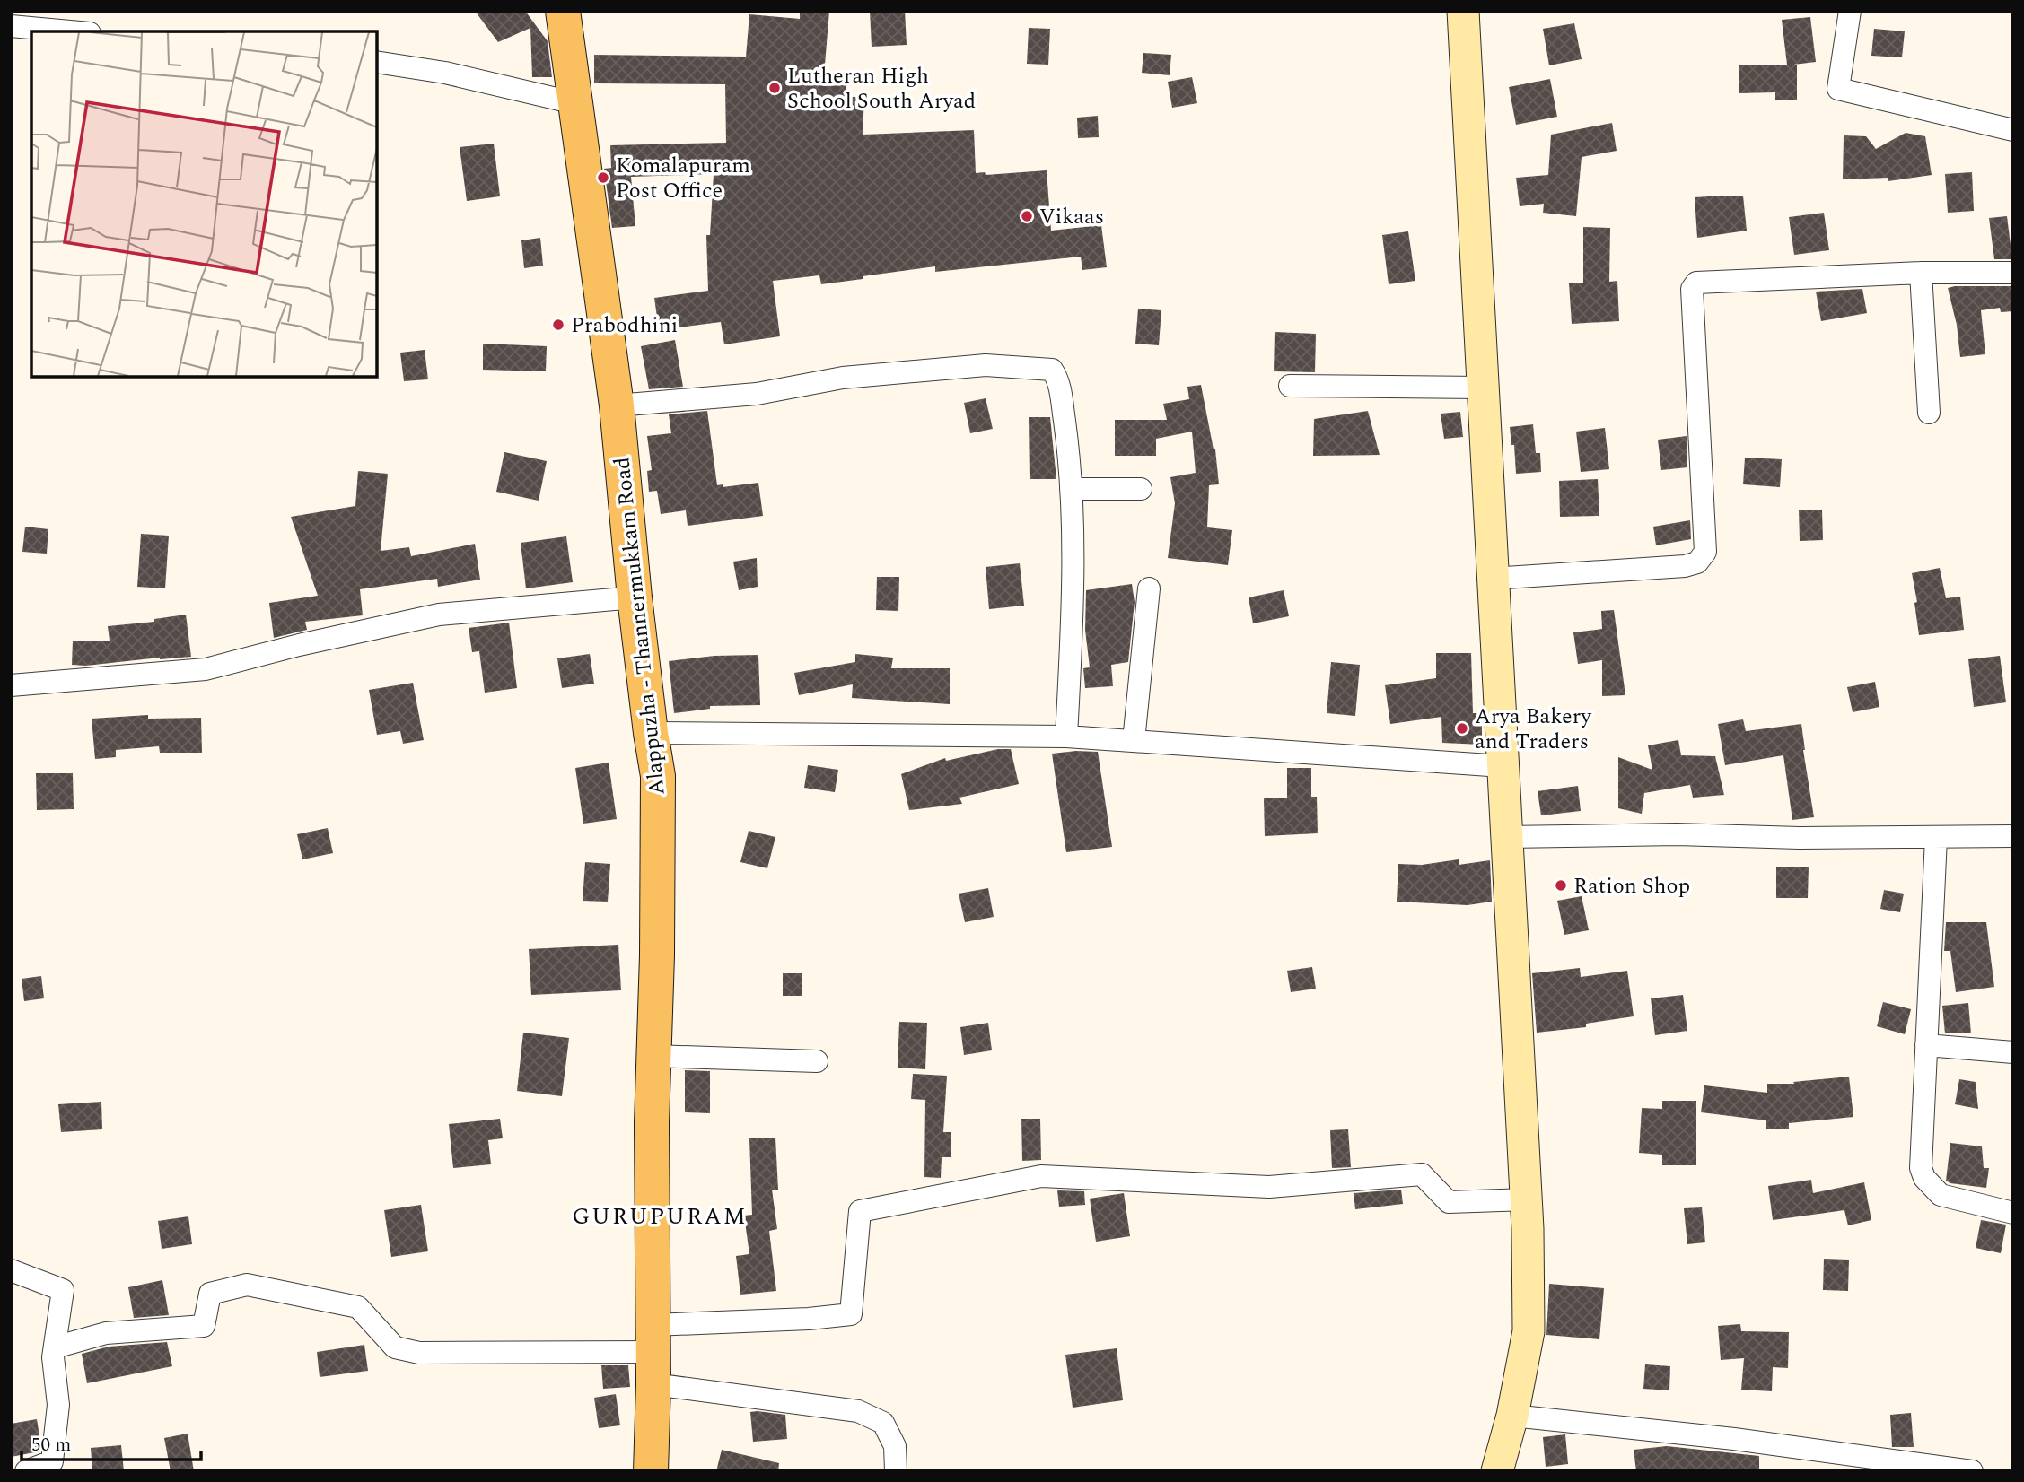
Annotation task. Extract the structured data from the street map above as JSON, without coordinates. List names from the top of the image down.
{
  "streets": {
    "main road": ["Alappuzha - Thannermukkam Road"]
  },
  "districts": ["GURUPURAM"],
  "places": [
    "Lutheran High School South Aryad",
    "Komalapuram Post Office",
    "Vikaas",
    "Prabodhini",
    "Arya Bakery and Traders",
    "Ration Shop"
  ],
  "scale_bar": "50 m"
}
